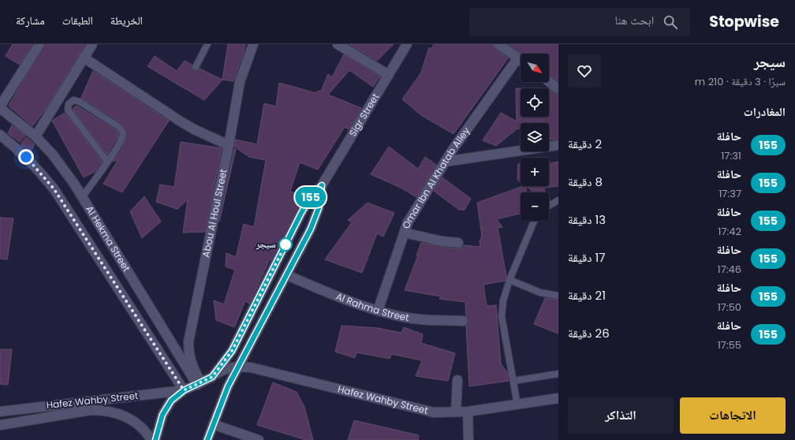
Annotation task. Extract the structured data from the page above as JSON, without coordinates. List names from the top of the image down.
{
  "streets": {
    "street": [
      "Sigr Street",
      "Omar Ibn Al Khatab Alley",
      "Abou Al Houl Street",
      "Al Hekma Street",
      "Al Rahma Street",
      "Hafez Wahby Street"
    ]
  },
  "crossings": [
    ["Sigr Street", "Abou Al Houl Street"],
    ["Sigr Street", "Al Hekma Street"],
    ["Sigr Street", "Al Rahma Street"],
    ["Sigr Street", "Hafez Wahby Street"],
    ["Omar Ibn Al Khatab Alley", "Al Rahma Street"],
    ["Abou Al Houl Street", "Al Hekma Street"],
    ["Al Hekma Street", "Hafez Wahby Street"]
  ],
  "places": ["سيجر"],
  "lines": ["bus line 155"],
  "north": "bottom right",
  "page": {
    "header": "Stopwise",
    "search": "ابحث هنا",
    "nav": ["الخريطة", "الطبقات", "مشاركة"],
    "heading": [
      ["سيجر", "سيرًا · 3 دقيقة · 210 m"],
      "المغادرات"
    ],
    "on_map": "155",
    "map_buttons": ["+", "−"],
    "list": [
      {
        "mark": "155",
        "name": "حافلة",
        "note": "17:31",
        "value": "2 دقيقة"
      },
      {
        "mark": "155",
        "name": "حافلة",
        "note": "17:37",
        "value": "8 دقيقة"
      },
      {
        "mark": "155",
        "name": "حافلة",
        "note": "17:42",
        "value": "13 دقيقة"
      },
      {
        "mark": "155",
        "name": "حافلة",
        "note": "17:46",
        "value": "17 دقيقة"
      },
      {
        "mark": "155",
        "name": "حافلة",
        "note": "17:50",
        "value": "21 دقيقة"
      },
      {
        "mark": "155",
        "name": "حافلة",
        "note": "17:55",
        "value": "26 دقيقة"
      }
    ],
    "buttons": ["الاتجاهات", "التذاكر"]
  }
}
